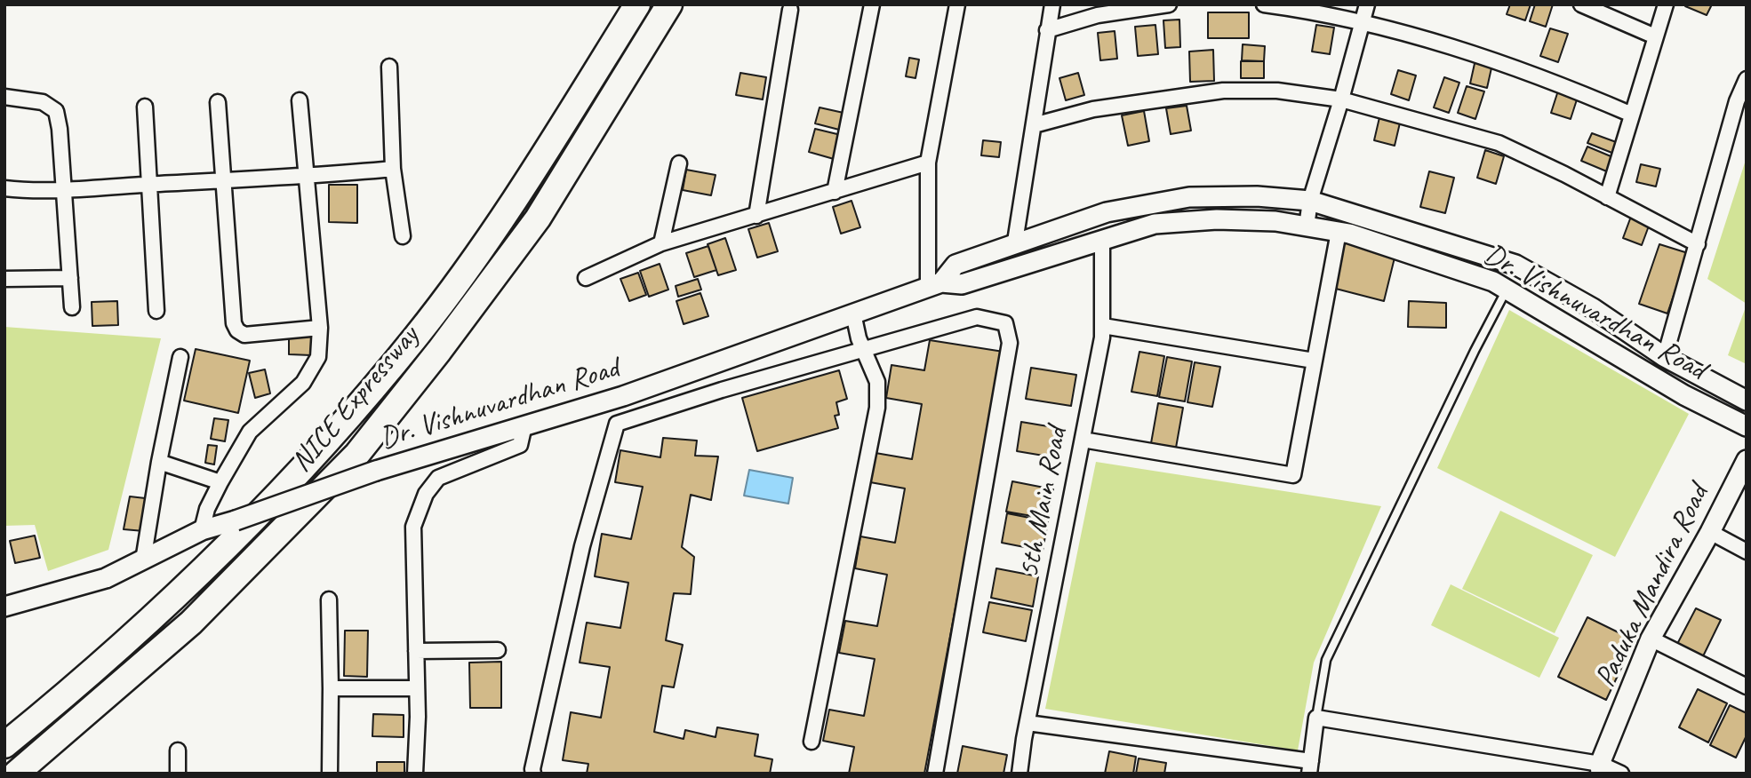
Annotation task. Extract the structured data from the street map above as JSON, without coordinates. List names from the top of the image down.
{
  "streets": {
    "highway": ["NICE Expressway"],
    "main road": ["Dr. Vishnuvardhan Road", "Paduka Mandira Road"],
    "street": ["5th Main Road"]
  },
  "crossings": [
    ["Dr. Vishnuvardhan Road", "5th Main Road"]
  ]
}
